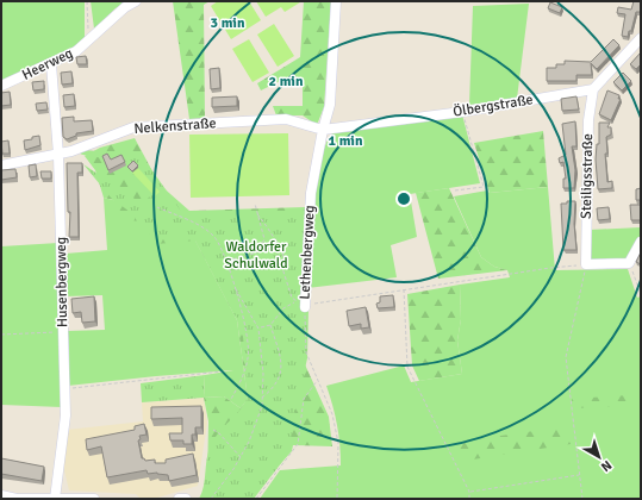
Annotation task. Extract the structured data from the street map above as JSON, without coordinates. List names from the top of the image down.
{
  "streets": {
    "street": [
      "Heerweg",
      "Ölbergstraße",
      "Nelkenstraße",
      "Steiligsstraße",
      "Lethenbergweg",
      "Husenbergweg"
    ]
  },
  "crossings": [
    ["Heerweg", "Husenbergweg"],
    ["Ölbergstraße", "Nelkenstraße"],
    ["Ölbergstraße", "Steiligsstraße"],
    ["Ölbergstraße", "Lethenbergweg"],
    ["Nelkenstraße", "Lethenbergweg"],
    ["Nelkenstraße", "Husenbergweg"]
  ],
  "parks": ["Waldorfer Schulwald"],
  "north": "bottom right",
  "rings": ["3 min", "2 min", "1 min"]
}
